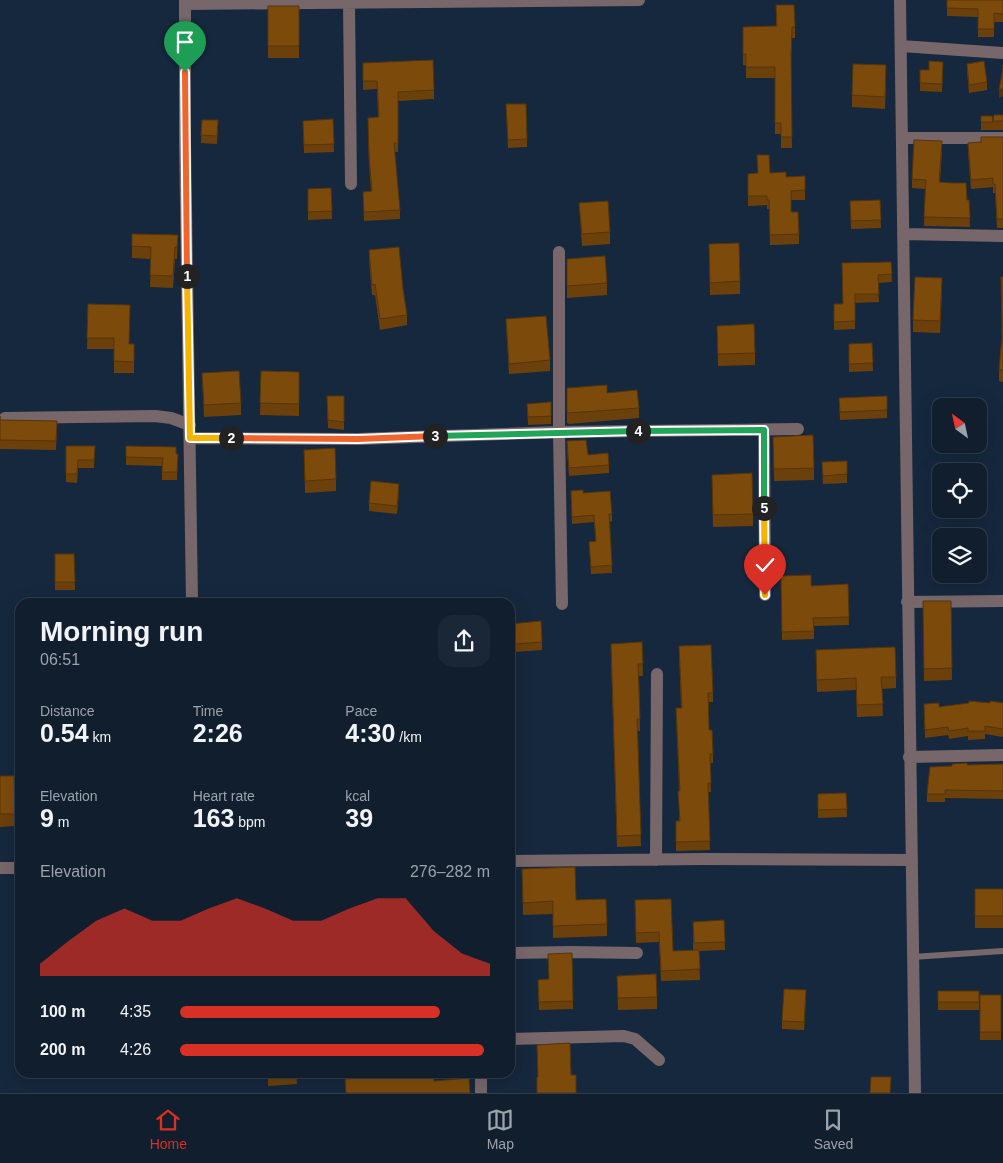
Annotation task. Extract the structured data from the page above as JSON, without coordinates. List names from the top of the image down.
{
  "north": "top left",
  "page": {
    "pins": [
      "1",
      "4",
      "3",
      "2",
      "5"
    ],
    "heading": ["Morning run", "06:51"],
    "stats": [
      ["Distance", "0.54 km"],
      ["Time", "2:26"],
      ["Pace", "4:30 /km"],
      ["Elevation", "9 m"],
      ["Heart rate", "163 bpm"],
      ["kcal", "39"]
    ],
    "chart": ["Elevation", "276–282 m"],
    "list": [
      {
        "name": "100 m",
        "note": "4:35"
      },
      {
        "name": "200 m",
        "note": "4:26"
      }
    ],
    "tabs": ["Home", "Map", "Saved"]
  }
}
